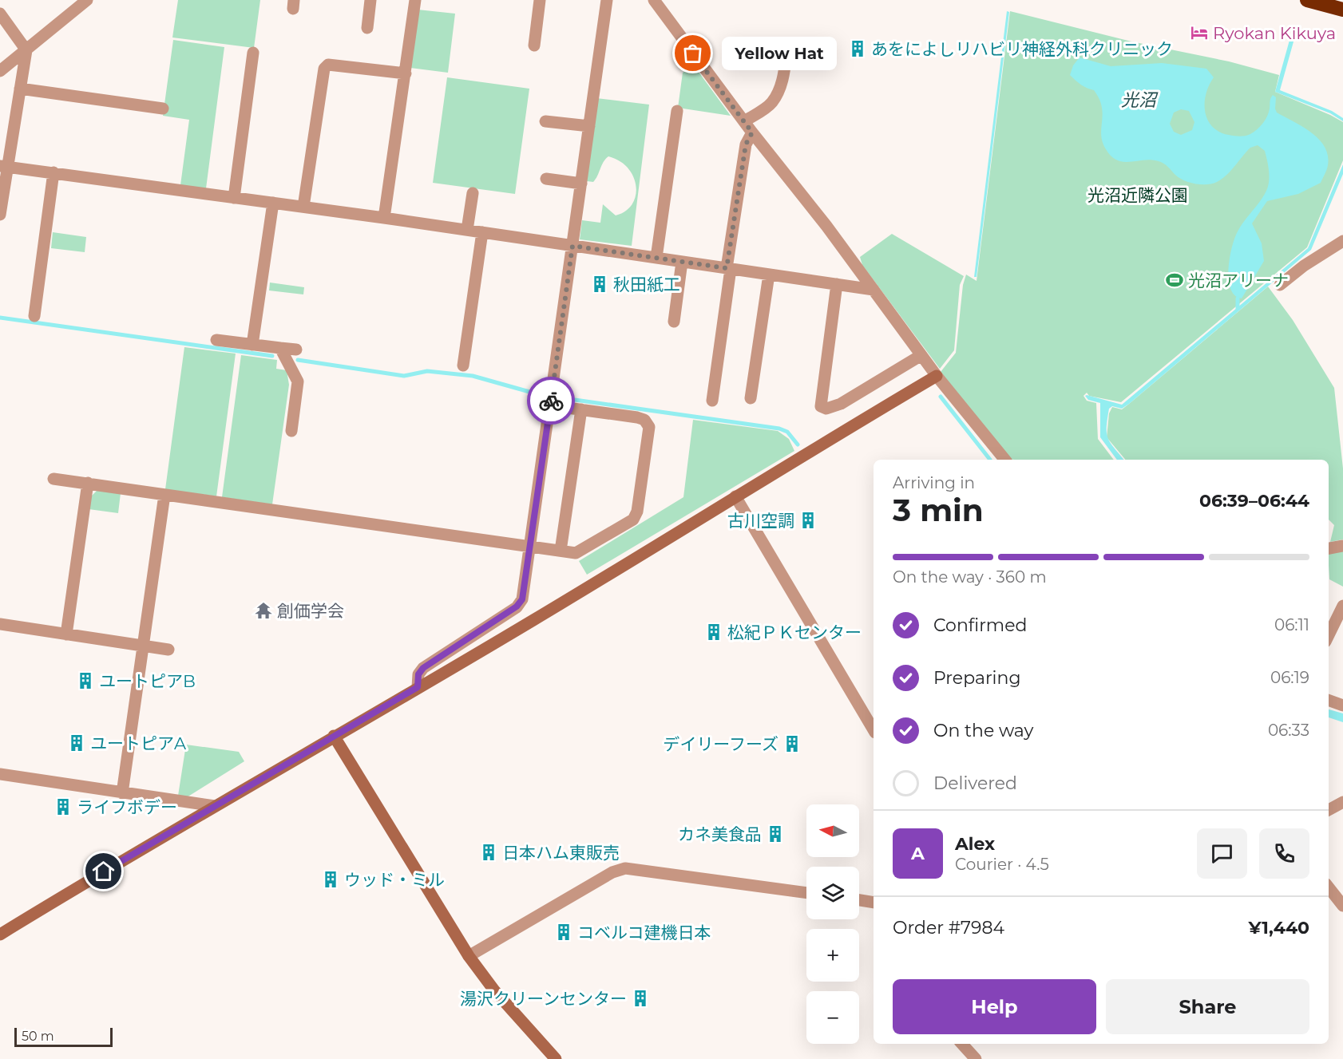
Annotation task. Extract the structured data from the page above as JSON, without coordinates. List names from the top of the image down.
{
  "water": ["光沼"],
  "parks": ["光沼近隣公園"],
  "places": {
    "hotel": ["Ryokan Kikuya"],
    "building": [
      "あをによしリハビリ神経外科クリニック",
      "秋田紙工",
      "古川空調",
      "松紀ＰＫセンター",
      "ユートピアB",
      "ユートピアA",
      "デイリーフーズ",
      "ライフボデー",
      "カネ美食品",
      "日本ハム東販売",
      "ウッド・ミル",
      "コベルコ建機日本",
      "湯沢クリーンセンター"
    ],
    "other": ["Yellow Hat"],
    "sports": ["光沼アリーナ"],
    "temple": ["創価学会"]
  },
  "scale_bar": "50 m",
  "north": "left",
  "page": {
    "bubble": "Yellow Hat",
    "heading": ["3 min", "Arriving in", "06:39–06:44"],
    "panel": [
      "Alex",
      "Courier · 4.5",
      "Order #7984",
      "¥1,440"
    ],
    "bar": "On the way · 360 m",
    "list": [
      ["Confirmed", "06:11"],
      ["Preparing", "06:19"],
      ["On the way", "06:33"],
      "Delivered"
    ],
    "map_buttons": ["+", "−"],
    "round": "A",
    "buttons": ["Help", "Share"],
    "scale": "50 m"
  }
}
